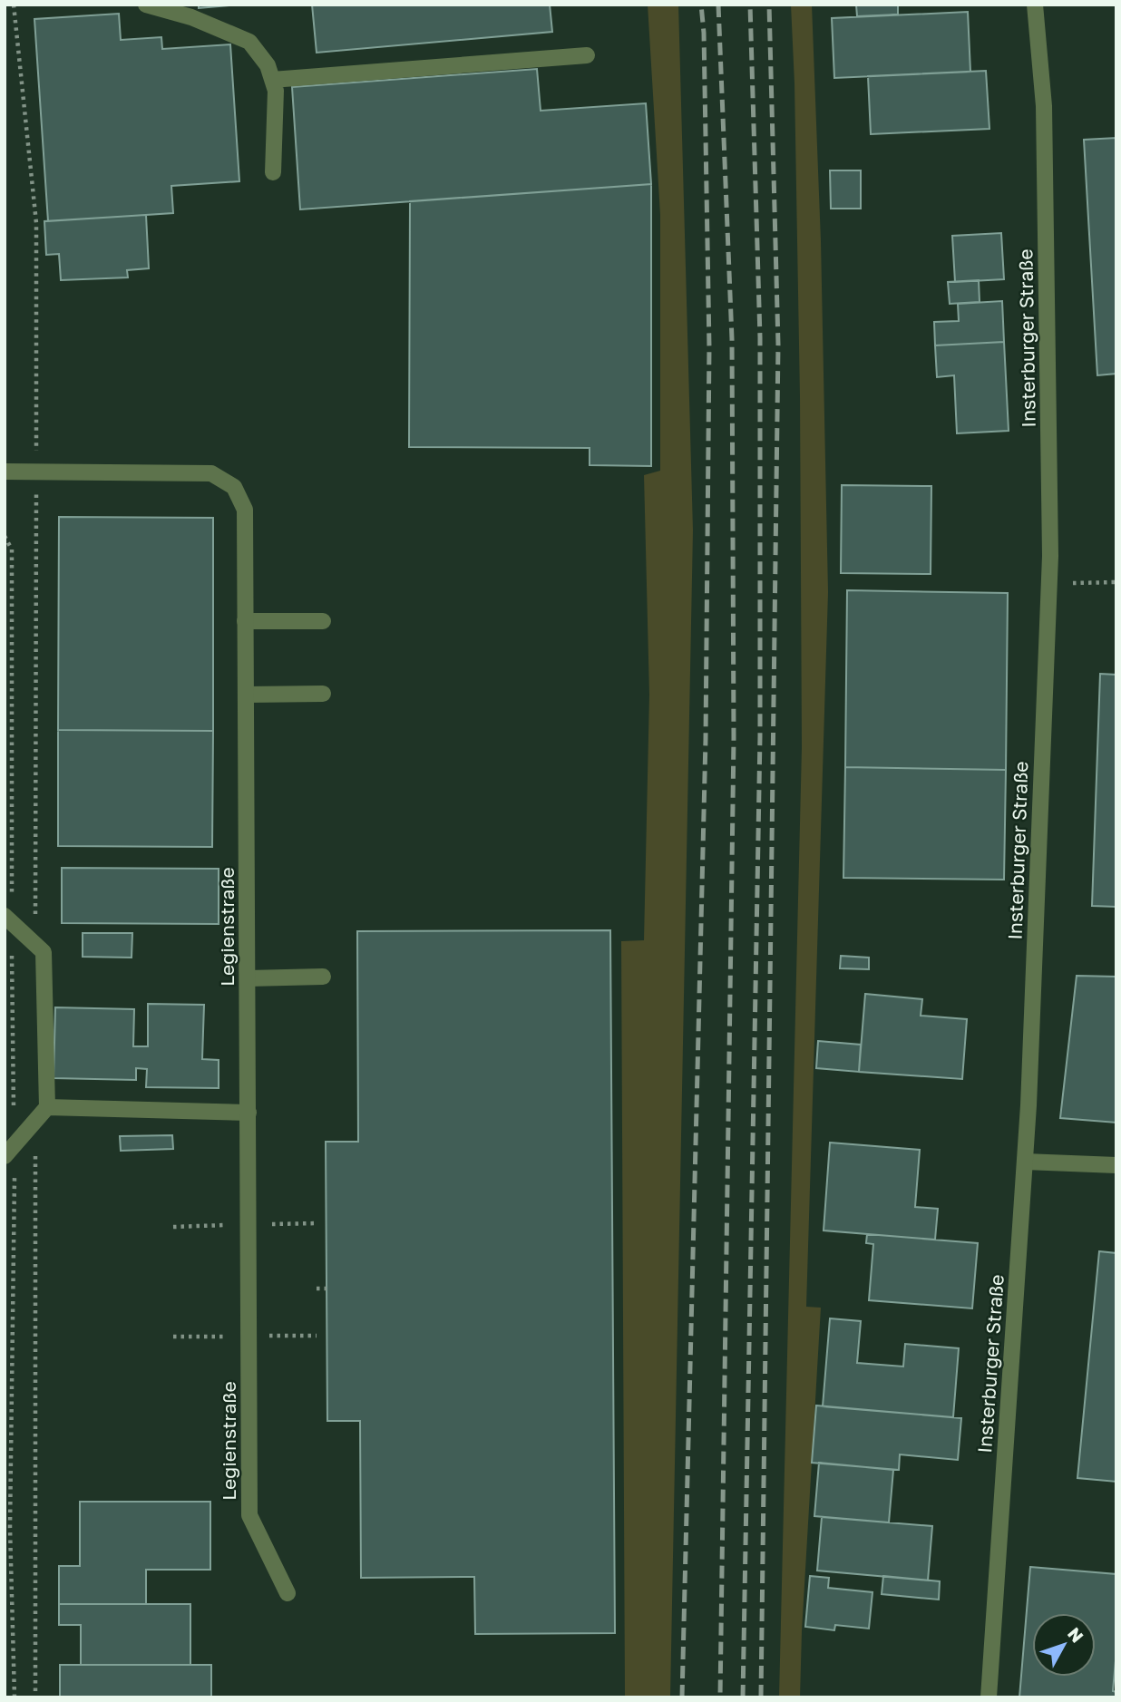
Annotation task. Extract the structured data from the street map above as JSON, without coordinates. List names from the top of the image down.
{
  "streets": {
    "street": ["Insterburger Straße", "Legienstraße"]
  },
  "north": "top right"
}
